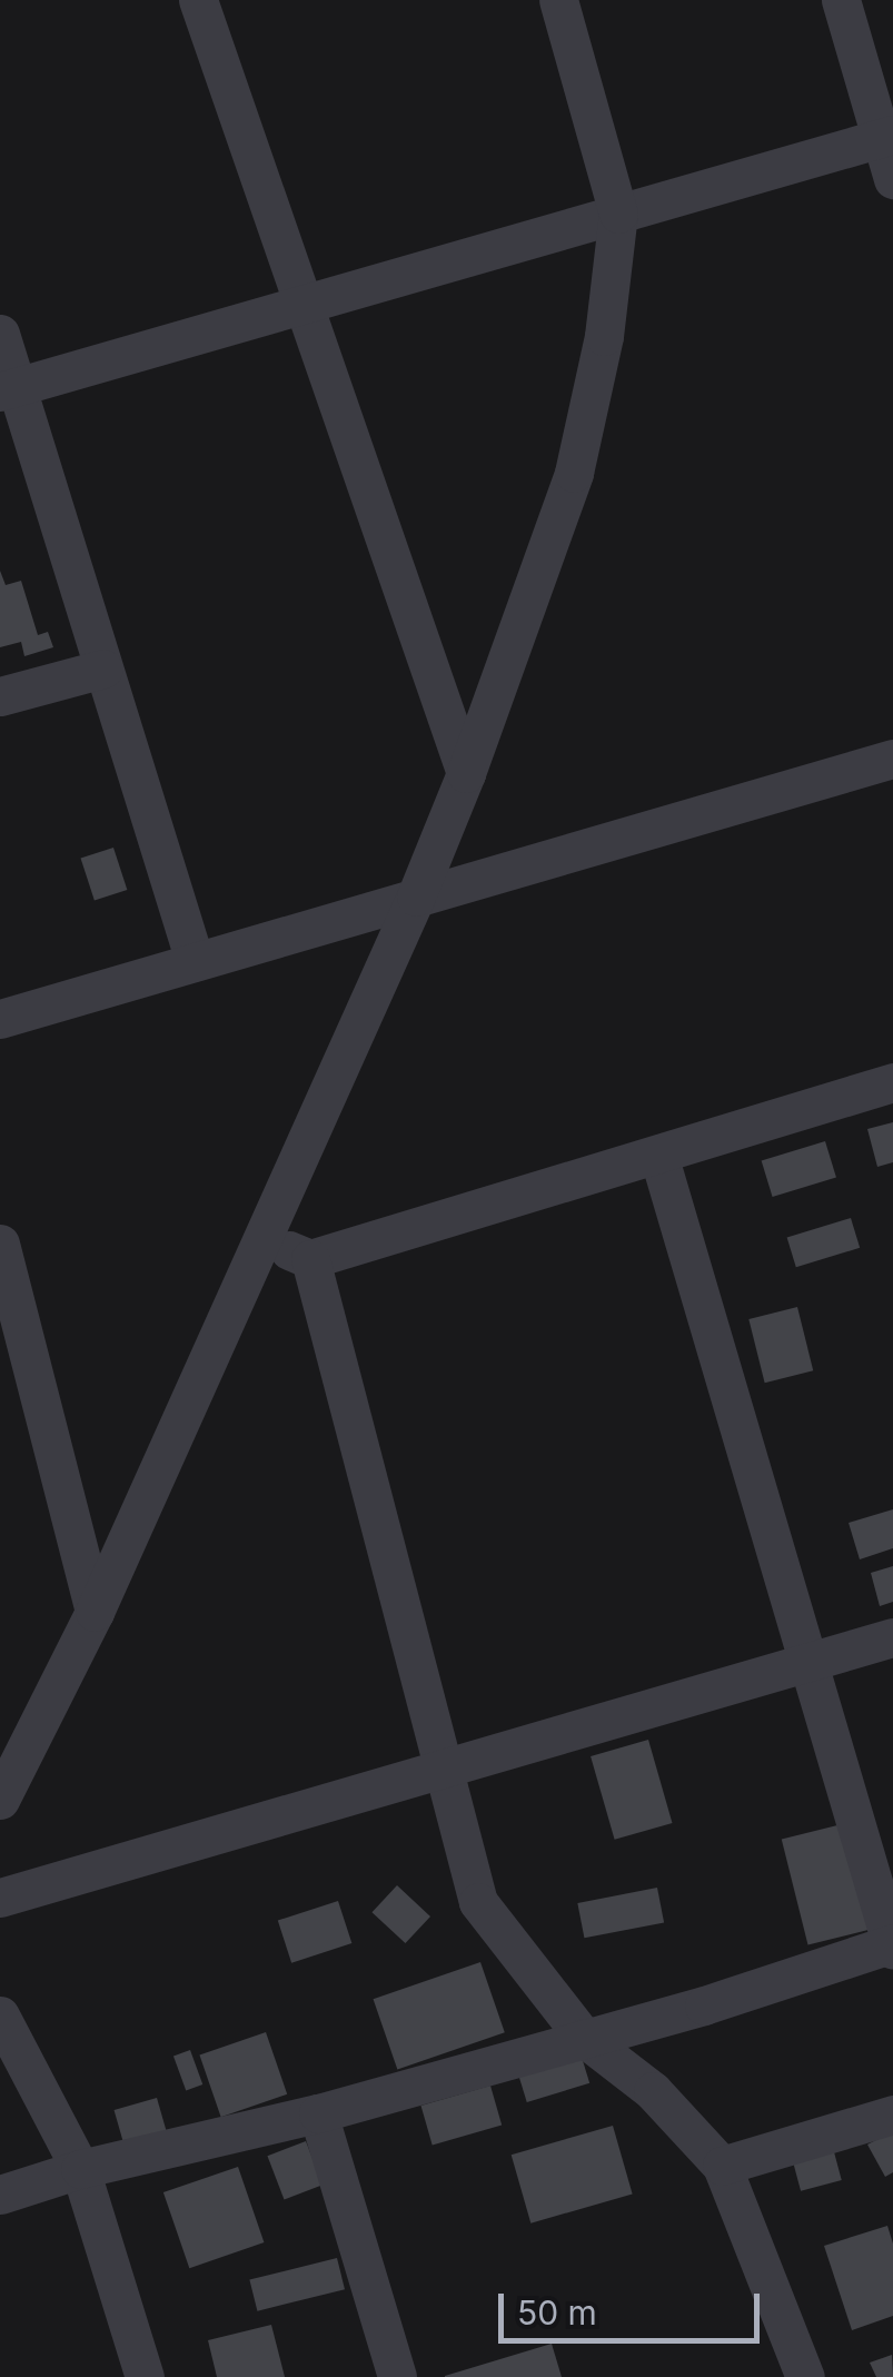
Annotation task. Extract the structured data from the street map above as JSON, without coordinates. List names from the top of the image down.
{
  "scale_bar": "50 m"
}
